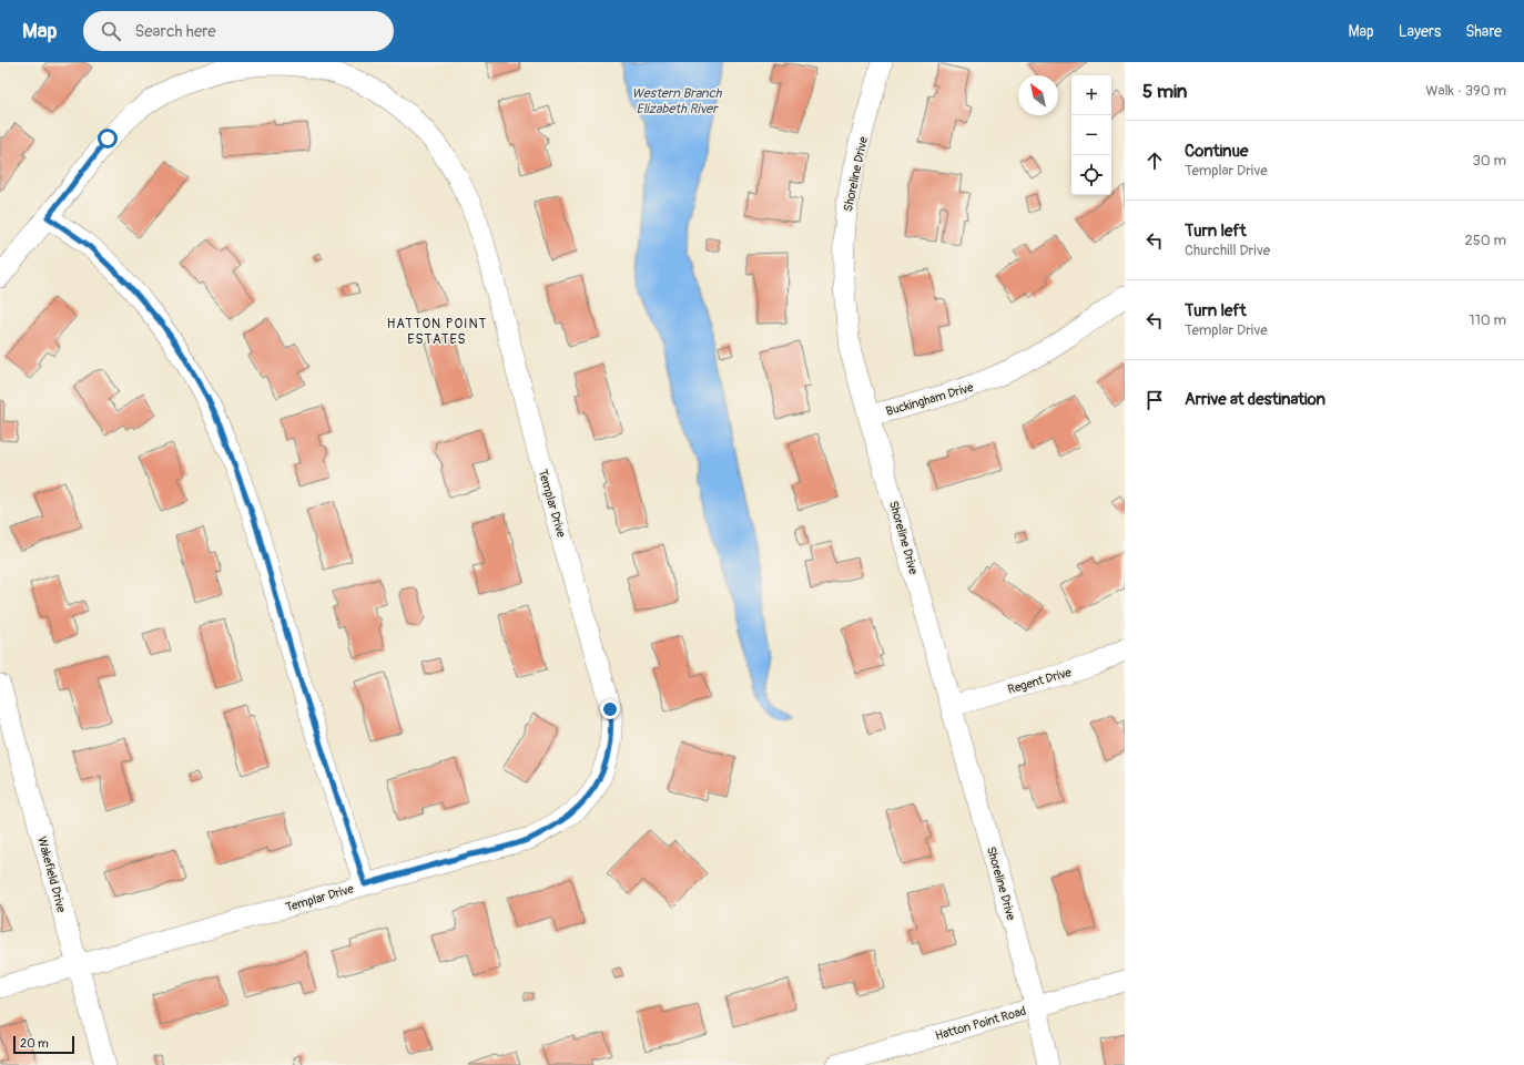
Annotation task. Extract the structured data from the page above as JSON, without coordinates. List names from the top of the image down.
{
  "streets": {
    "street": [
      "Shoreline Drive",
      "Buckingham Drive",
      "Templar Drive",
      "Regent Drive",
      "Wakefield Drive",
      "Hatton Point Road"
    ]
  },
  "crossings": [
    ["Shoreline Drive", "Buckingham Drive"],
    ["Shoreline Drive", "Regent Drive"],
    ["Shoreline Drive", "Hatton Point Road"],
    ["Templar Drive", "Wakefield Drive"]
  ],
  "districts": ["HATTON POINT ESTATES"],
  "water": ["Western Branch Elizabeth River"],
  "scale_bar": "20 m",
  "north": "top left",
  "page": {
    "header": "Map",
    "search": "Search here",
    "nav": ["Map", "Layers", "Share"],
    "heading": ["5 min", "Walk · 390 m"],
    "map_buttons": ["+", "−"],
    "list": [
      ["Continue", "Templar Drive", "30 m"],
      ["Turn left", "Churchill Drive", "250 m"],
      ["Turn left", "Templar Drive", "110 m"],
      "Arrive at destination"
    ],
    "scale": "20 m"
  }
}
